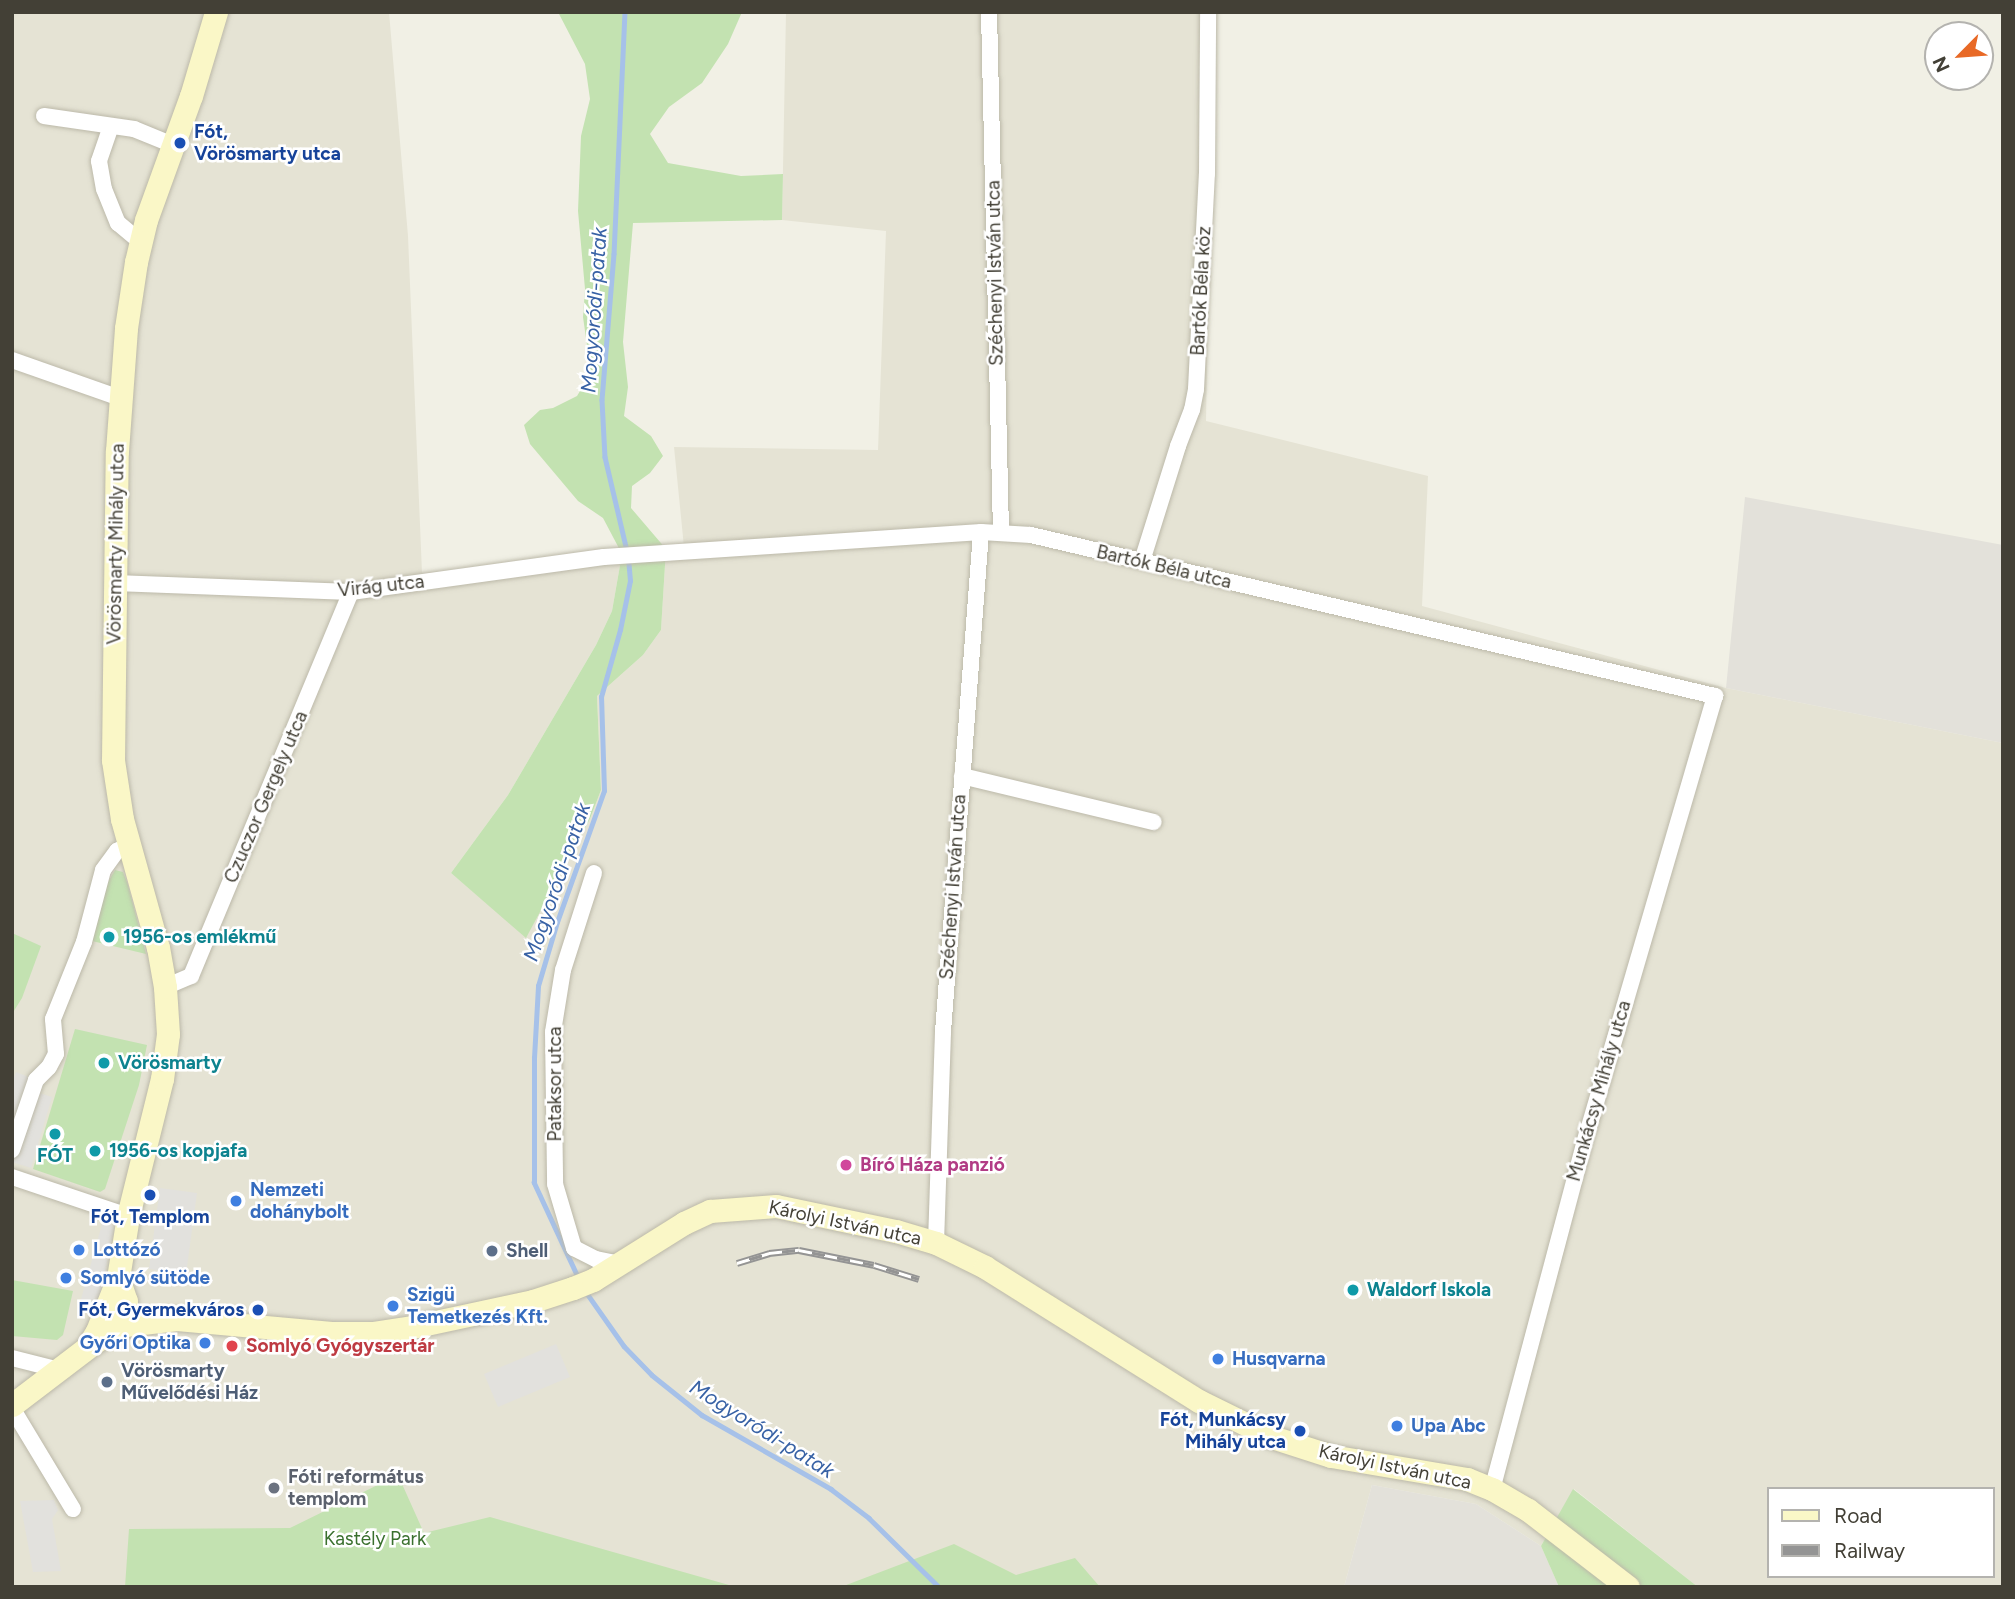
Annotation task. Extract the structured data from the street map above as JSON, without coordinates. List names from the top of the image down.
{
  "streets": {
    "main road": ["Vörösmarty Mihály utca", "Károlyi István utca"],
    "street": [
      "Széchenyi István utca",
      "Bartók Béla köz",
      "Bartók Béla utca",
      "Virág utca",
      "Czuczor Gergely utca",
      "Pataksor utca",
      "Munkácsy Mihály utca"
    ]
  },
  "crossings": [
    ["Széchenyi István utca", "Bartók Béla utca"],
    ["Széchenyi István utca", "Károlyi István utca"],
    ["Bartók Béla köz", "Bartók Béla utca"],
    ["Vörösmarty Mihály utca", "Virág utca"],
    ["Vörösmarty Mihály utca", "Czuczor Gergely utca"],
    ["Bartók Béla utca", "Virág utca"],
    ["Bartók Béla utca", "Munkácsy Mihály utca"],
    ["Virág utca", "Czuczor Gergely utca"],
    ["Pataksor utca", "Károlyi István utca"],
    ["Munkácsy Mihály utca", "Károlyi István utca"]
  ],
  "water": ["Mogyoródi-patak"],
  "parks": ["Kastély Park"],
  "places": [
    "Fót, Vörösmarty utca",
    "1956-os emlékmű",
    "Vörösmarty",
    "FÓT",
    "1956-os kopjafa",
    "Bíró Háza panzió",
    "Fót, Templom",
    "Nemzeti dohánybolt",
    "Lottózó",
    "Shell",
    "Somlyó sütöde",
    "Waldorf Iskola",
    "Szigü Temetkezés Kft.",
    "Fót, Gyermekváros",
    "Győri Optika",
    "Somlyó Gyógyszertár",
    "Husqvarna",
    "Vörösmarty Művelődési Ház",
    "Upa Abc",
    "Fót, Munkácsy Mihály utca",
    "Fóti református templom"
  ],
  "legend": ["Road", "Railway"],
  "north": "bottom left"
}
